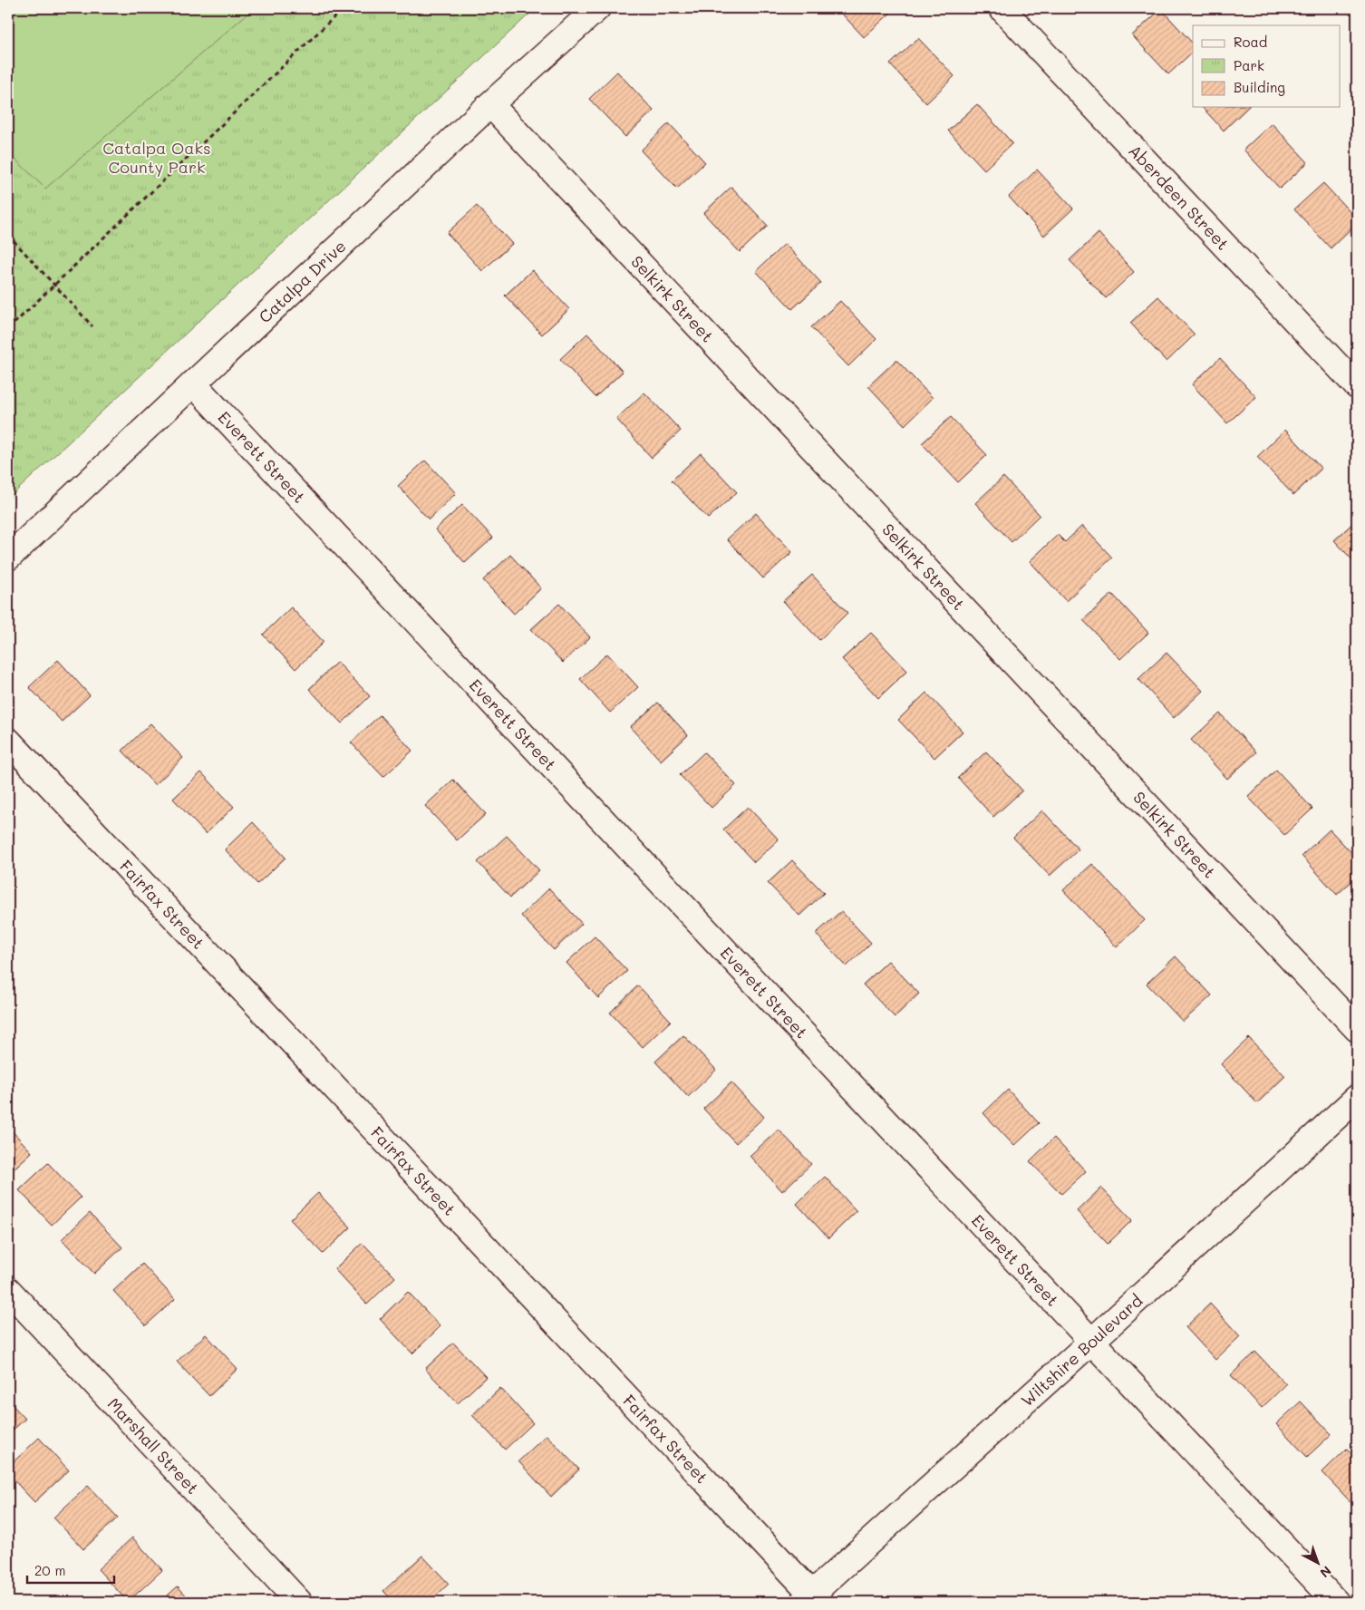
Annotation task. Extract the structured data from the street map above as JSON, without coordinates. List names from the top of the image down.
{
  "streets": {
    "street": [
      "Aberdeen Street",
      "Catalpa Drive",
      "Selkirk Street",
      "Everett Street",
      "Fairfax Street",
      "Wiltshire Boulevard",
      "Marshall Street"
    ]
  },
  "crossings": [
    ["Catalpa Drive", "Selkirk Street"],
    ["Catalpa Drive", "Everett Street"],
    ["Everett Street", "Wiltshire Boulevard"],
    ["Fairfax Street", "Wiltshire Boulevard"]
  ],
  "parks": ["Catalpa Oaks County Park"],
  "legend": ["Road", "Park", "Building"],
  "scale_bar": "20 m",
  "north": "bottom right"
}
